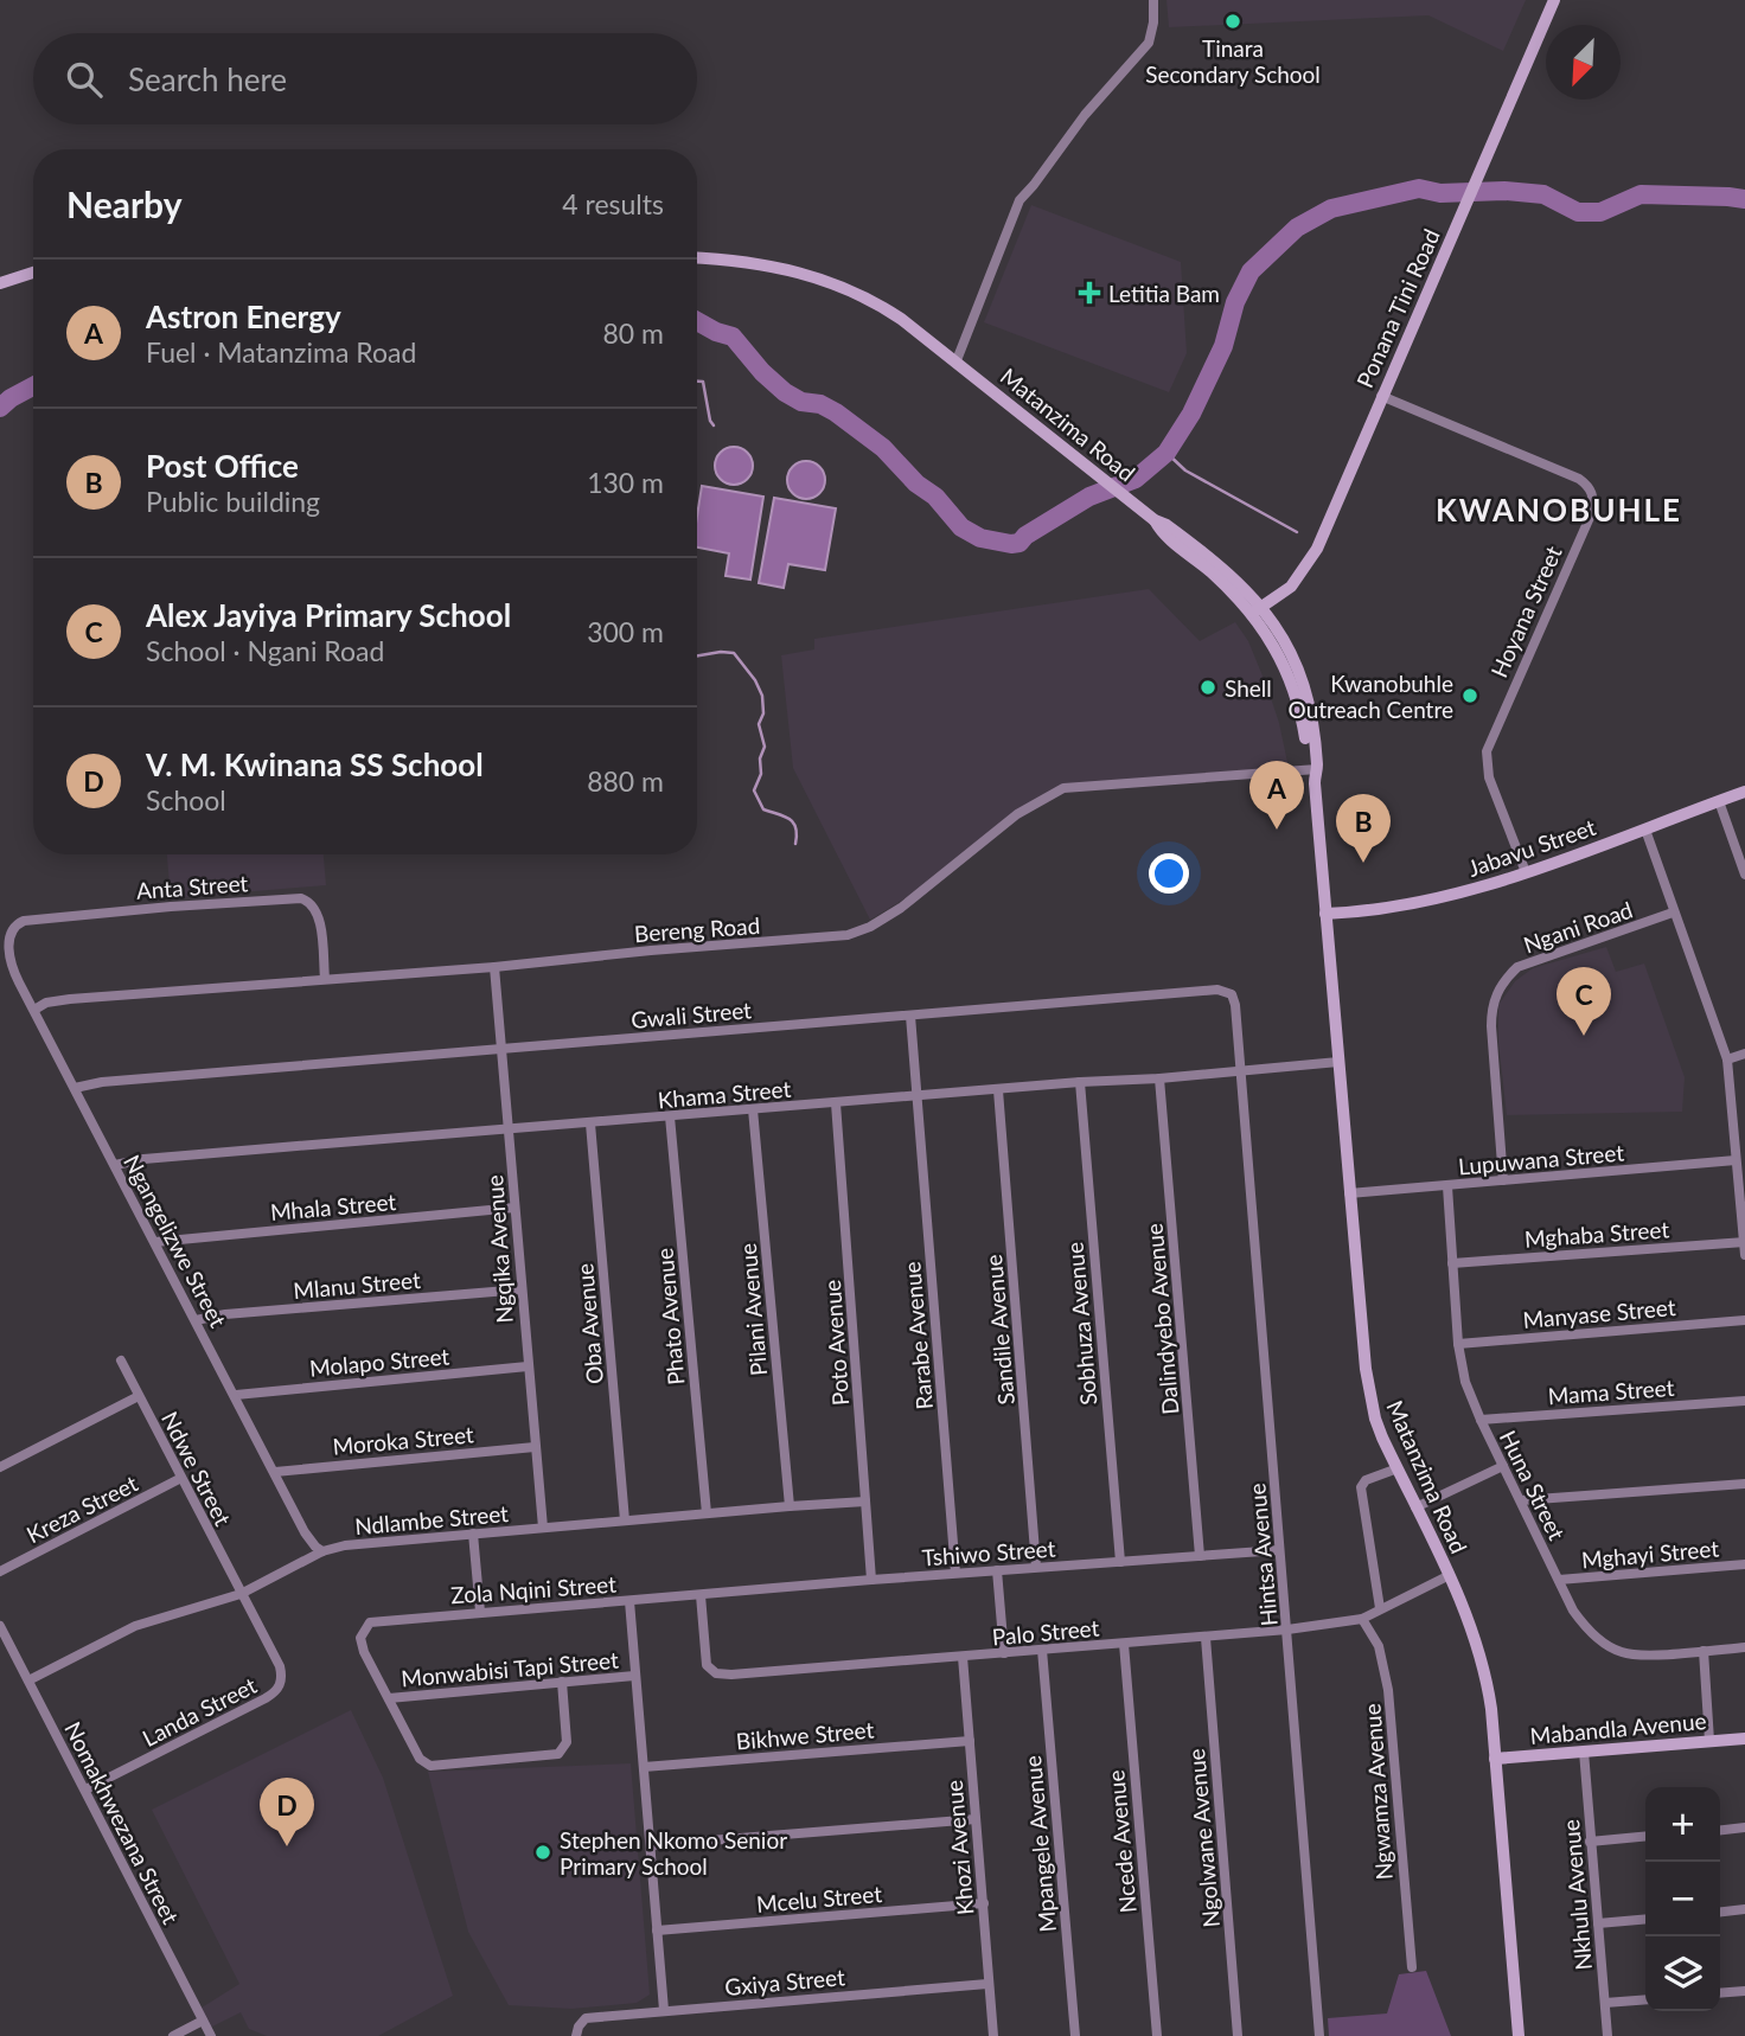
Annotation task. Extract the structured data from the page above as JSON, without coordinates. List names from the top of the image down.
{
  "streets": {
    "street": [
      "Ponana Tini Road",
      "Matanzima Road",
      "Hoyana Street",
      "Jabavu Street",
      "Anta Street",
      "Ngani Road",
      "Bereng Road",
      "Gwali Street",
      "Khama Street",
      "Lupuwana Street",
      "Mhala Street",
      "Mghaba Street",
      "Ngangelizwe Street",
      "Ngqika Avenue",
      "Mlanu Street",
      "Pilani Avenue",
      "Manyase Street",
      "Phato Avenue",
      "Dalindyebo Avenue",
      "Oba Avenue",
      "Sobhuza Avenue",
      "Sandile Avenue",
      "Rarabe Avenue",
      "Poto Avenue",
      "Molapo Street",
      "Mama Street",
      "Moroka Street",
      "Ndwe Street",
      "Huna Street",
      "Kreza Street",
      "Ndlambe Street",
      "Tshiwo Street",
      "Mghayi Street",
      "Hintsa Avenue",
      "Zola Nqini Street",
      "Palo Street",
      "Monwabisi Tapi Street",
      "Landa Street",
      "Mabandla Avenue",
      "Bikhwe Street",
      "Ngwamza Avenue",
      "Nomakhwezana Street",
      "Ngolwane Avenue",
      "Ncede Avenue",
      "Mpangele Avenue",
      "Khozi Avenue",
      "Nkhulu Avenue",
      "Mcelu Street",
      "Gxiya Street"
    ]
  },
  "crossings": [
    ["Ponana Tini Road", "Matanzima Road"],
    ["Ponana Tini Road", "Hoyana Street"],
    ["Matanzima Road", "Jabavu Street"],
    ["Matanzima Road", "Bereng Road"],
    ["Matanzima Road", "Khama Street"],
    ["Matanzima Road", "Lupuwana Street"],
    ["Matanzima Road", "Palo Street"],
    ["Matanzima Road", "Mabandla Avenue"],
    ["Hoyana Street", "Jabavu Street"],
    ["Anta Street", "Bereng Road"],
    ["Anta Street", "Ngangelizwe Street"],
    ["Ngani Road", "Lupuwana Street"],
    ["Bereng Road", "Ngangelizwe Street"],
    ["Bereng Road", "Ngqika Avenue"],
    ["Gwali Street", "Khama Street"],
    ["Gwali Street", "Ngangelizwe Street"],
    ["Gwali Street", "Ngqika Avenue"],
    ["Gwali Street", "Rarabe Avenue"],
    ["Gwali Street", "Hintsa Avenue"],
    ["Khama Street", "Ngangelizwe Street"],
    ["Khama Street", "Ngqika Avenue"],
    ["Khama Street", "Pilani Avenue"],
    ["Khama Street", "Phato Avenue"],
    ["Khama Street", "Dalindyebo Avenue"],
    ["Khama Street", "Oba Avenue"],
    ["Khama Street", "Sobhuza Avenue"],
    ["Khama Street", "Sandile Avenue"],
    ["Khama Street", "Rarabe Avenue"],
    ["Khama Street", "Poto Avenue"],
    ["Khama Street", "Hintsa Avenue"],
    ["Lupuwana Street", "Huna Street"],
    ["Mhala Street", "Ngangelizwe Street"],
    ["Mhala Street", "Ngqika Avenue"],
    ["Mghaba Street", "Huna Street"],
    ["Ngangelizwe Street", "Mlanu Street"],
    ["Ngangelizwe Street", "Molapo Street"],
    ["Ngangelizwe Street", "Moroka Street"],
    ["Ngangelizwe Street", "Ndlambe Street"],
    ["Ngqika Avenue", "Mlanu Street"],
    ["Ngqika Avenue", "Molapo Street"],
    ["Ngqika Avenue", "Moroka Street"],
    ["Ngqika Avenue", "Ndlambe Street"],
    ["Pilani Avenue", "Ndlambe Street"],
    ["Manyase Street", "Huna Street"],
    ["Phato Avenue", "Ndlambe Street"],
    ["Dalindyebo Avenue", "Tshiwo Street"],
    ["Oba Avenue", "Ndlambe Street"],
    ["Sobhuza Avenue", "Tshiwo Street"],
    ["Sandile Avenue", "Tshiwo Street"],
    ["Rarabe Avenue", "Tshiwo Street"],
    ["Poto Avenue", "Ndlambe Street"],
    ["Poto Avenue", "Tshiwo Street"],
    ["Mama Street", "Huna Street"],
    ["Ndwe Street", "Kreza Street"],
    ["Ndwe Street", "Ndlambe Street"],
    ["Ndwe Street", "Landa Street"],
    ["Huna Street", "Mghayi Street"],
    ["Ndlambe Street", "Landa Street"],
    ["Ndlambe Street", "Nomakhwezana Street"],
    ["Tshiwo Street", "Hintsa Avenue"],
    ["Tshiwo Street", "Zola Nqini Street"],
    ["Tshiwo Street", "Palo Street"],
    ["Hintsa Avenue", "Palo Street"],
    ["Zola Nqini Street", "Palo Street"],
    ["Zola Nqini Street", "Monwabisi Tapi Street"],
    ["Palo Street", "Ngwamza Avenue"],
    ["Palo Street", "Ngolwane Avenue"],
    ["Palo Street", "Ncede Avenue"],
    ["Palo Street", "Mpangele Avenue"],
    ["Palo Street", "Khozi Avenue"],
    ["Landa Street", "Nomakhwezana Street"],
    ["Mabandla Avenue", "Nkhulu Avenue"],
    ["Bikhwe Street", "Khozi Avenue"],
    ["Khozi Avenue", "Mcelu Street"],
    ["Khozi Avenue", "Gxiya Street"]
  ],
  "districts": ["KWANOBUHLE"],
  "places": {
    "other": [
      "Tinara Secondary School",
      "Shell",
      "Kwanobuhle Outreach Centre",
      "Stephen Nkomo Senior Primary School"
    ],
    "health": ["Letitia Bam"]
  },
  "north": "bottom left",
  "page": {
    "search": "Search here",
    "heading": ["Nearby", "4 results"],
    "list": [
      {
        "mark": "A",
        "name": "Astron Energy",
        "note": "Fuel · Matanzima Road",
        "value": "80 m"
      },
      {
        "mark": "B",
        "name": "Post Office",
        "note": "Public building",
        "value": "130 m"
      },
      {
        "mark": "C",
        "name": "Alex Jayiya Primary School",
        "note": "School · Ngani Road",
        "value": "300 m"
      },
      {
        "mark": "D",
        "name": "V. M. Kwinana SS School",
        "note": "School",
        "value": "880 m"
      }
    ],
    "pins": [
      "A",
      "B",
      "C",
      "D"
    ],
    "map_buttons": ["+", "−"]
  }
}
